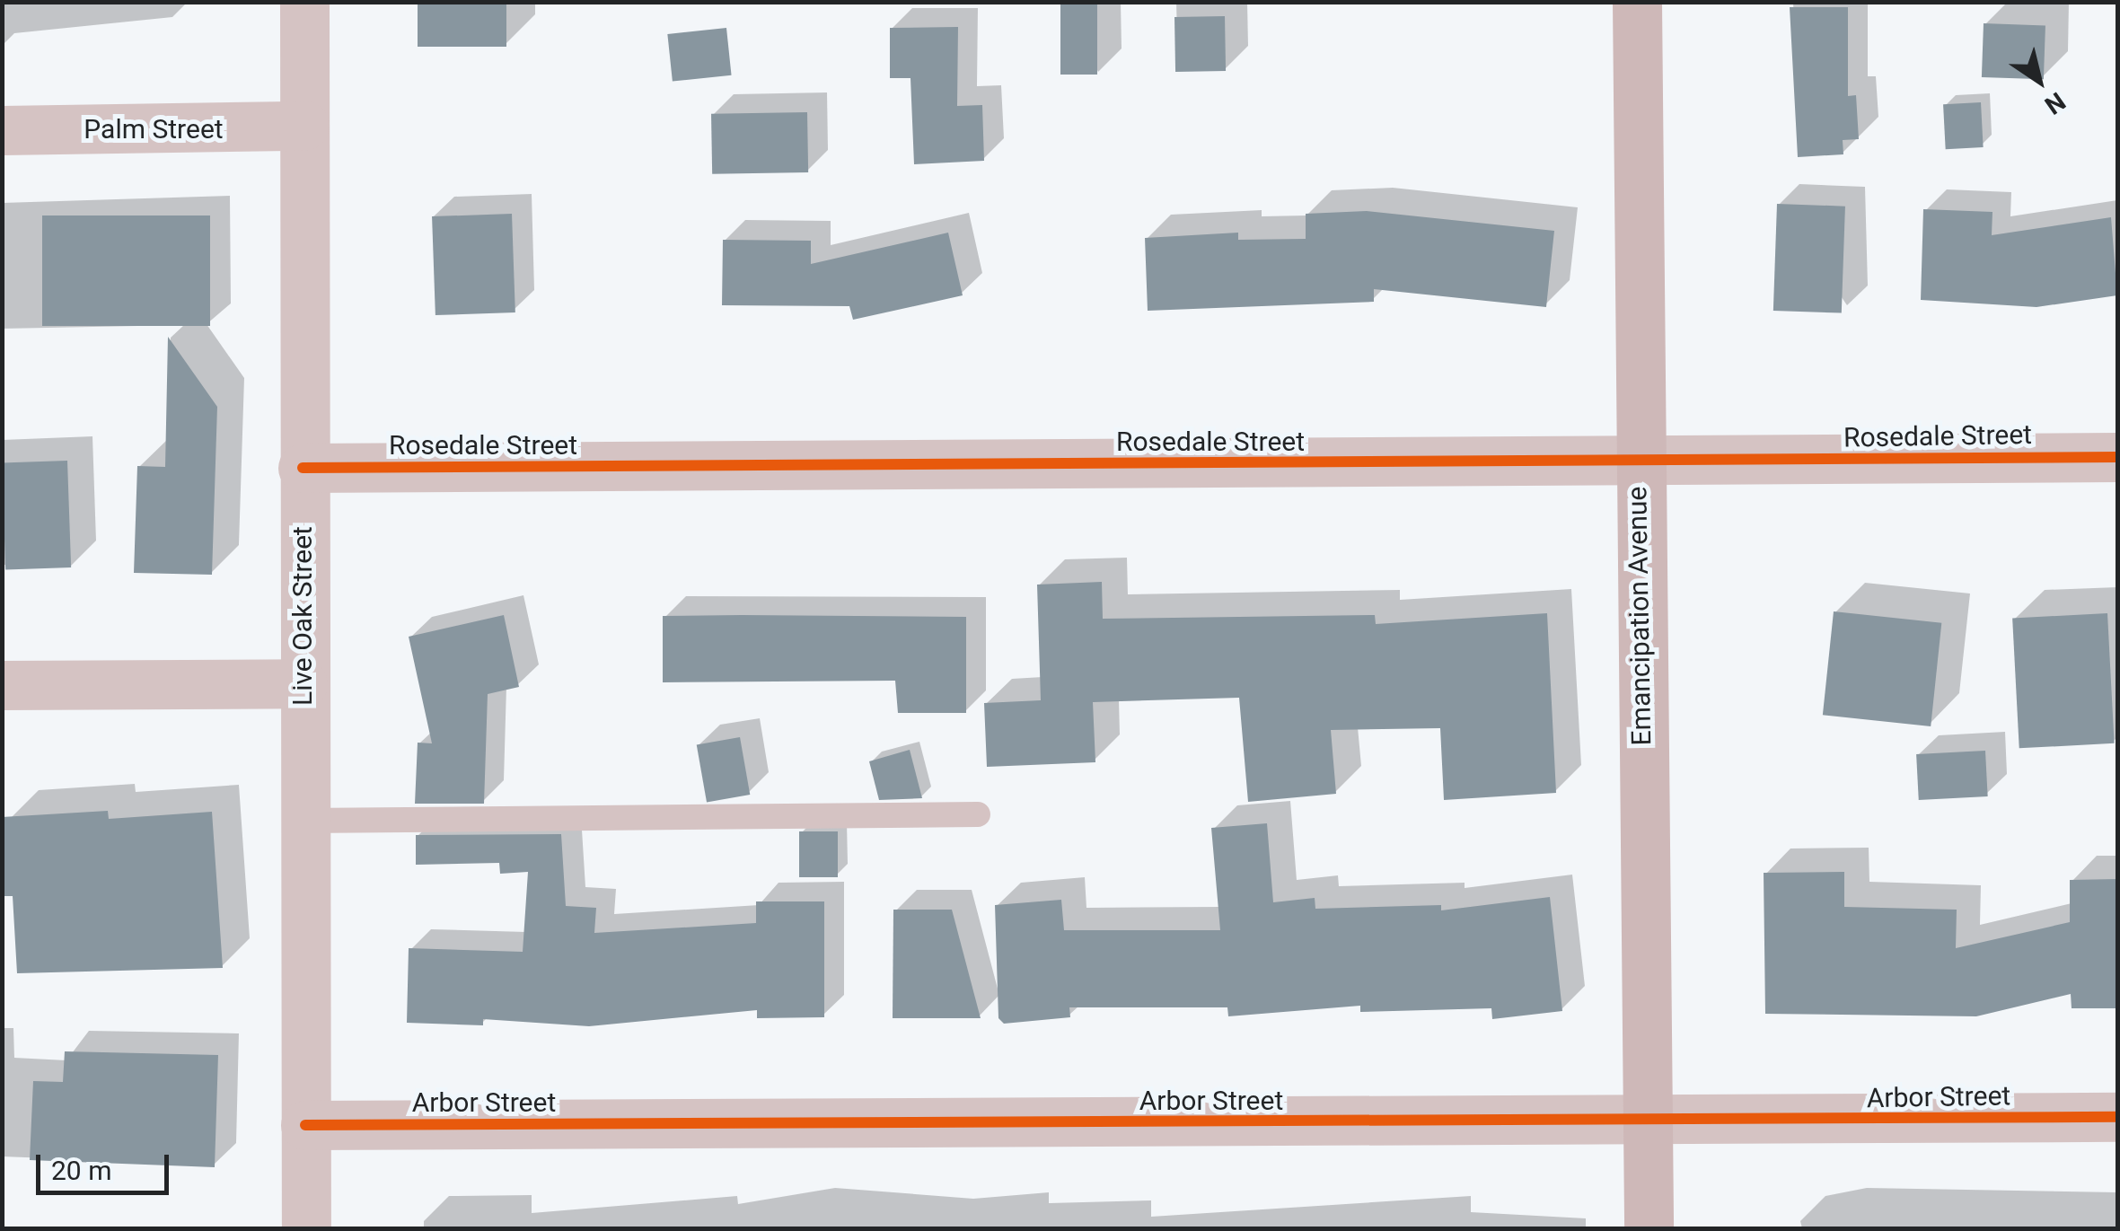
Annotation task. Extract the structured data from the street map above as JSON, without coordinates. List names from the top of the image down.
{
  "streets": {
    "main road": ["Emancipation Avenue"],
    "street": [
      "Palm Street",
      "Rosedale Street",
      "Live Oak Street",
      "Arbor Street"
    ]
  },
  "crossings": [
    ["Palm Street", "Live Oak Street"],
    ["Rosedale Street", "Live Oak Street"],
    ["Rosedale Street", "Emancipation Avenue"],
    ["Live Oak Street", "Arbor Street"],
    ["Emancipation Avenue", "Arbor Street"]
  ],
  "scale_bar": "20 m",
  "north": "bottom right"
}
